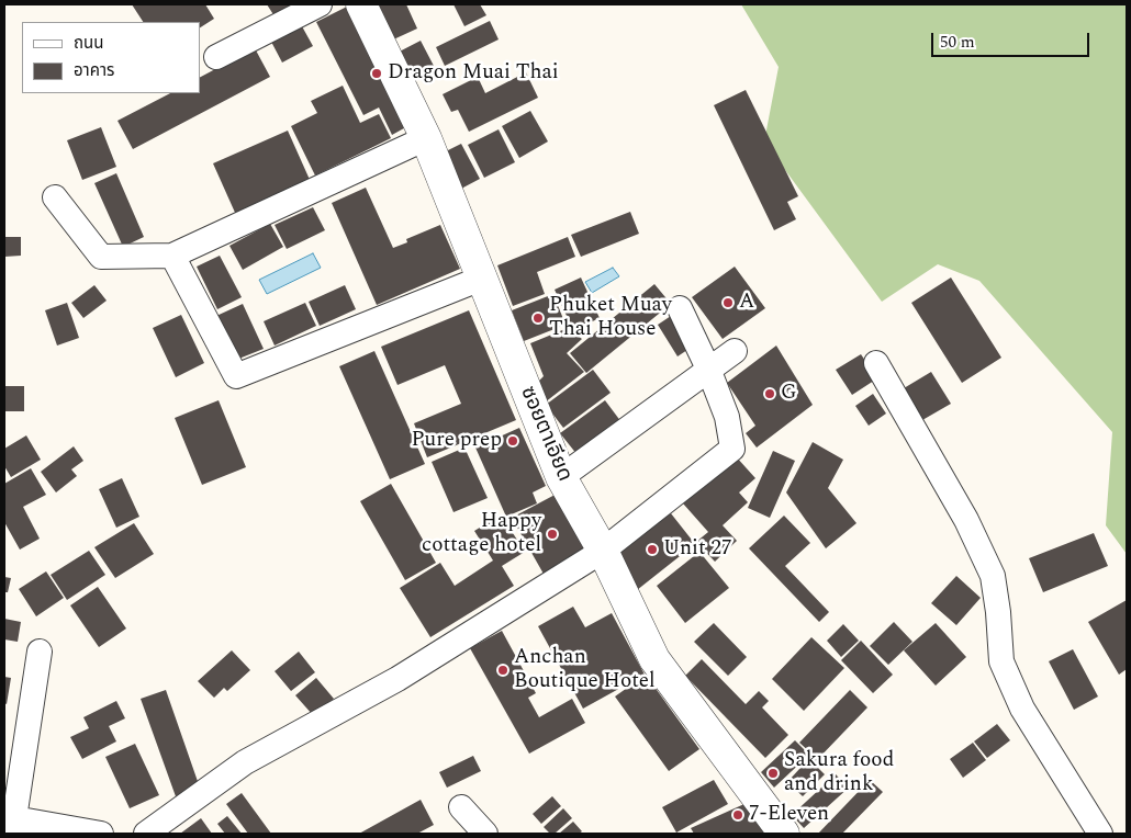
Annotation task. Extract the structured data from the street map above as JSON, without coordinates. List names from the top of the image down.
{
  "streets": {
    "street": ["ซอยตาเอียด"]
  },
  "places": [
    "Dragon Muai Thai",
    "A",
    "Phuket Muay Thai House",
    "G",
    "Pure prep",
    "Happy cottage hotel",
    "Unit 27",
    "Anchan Boutique Hotel",
    "Sakura food and drink",
    "7-Eleven"
  ],
  "legend": ["ถนน", "อาคาร"],
  "scale_bar": "50 m"
}
